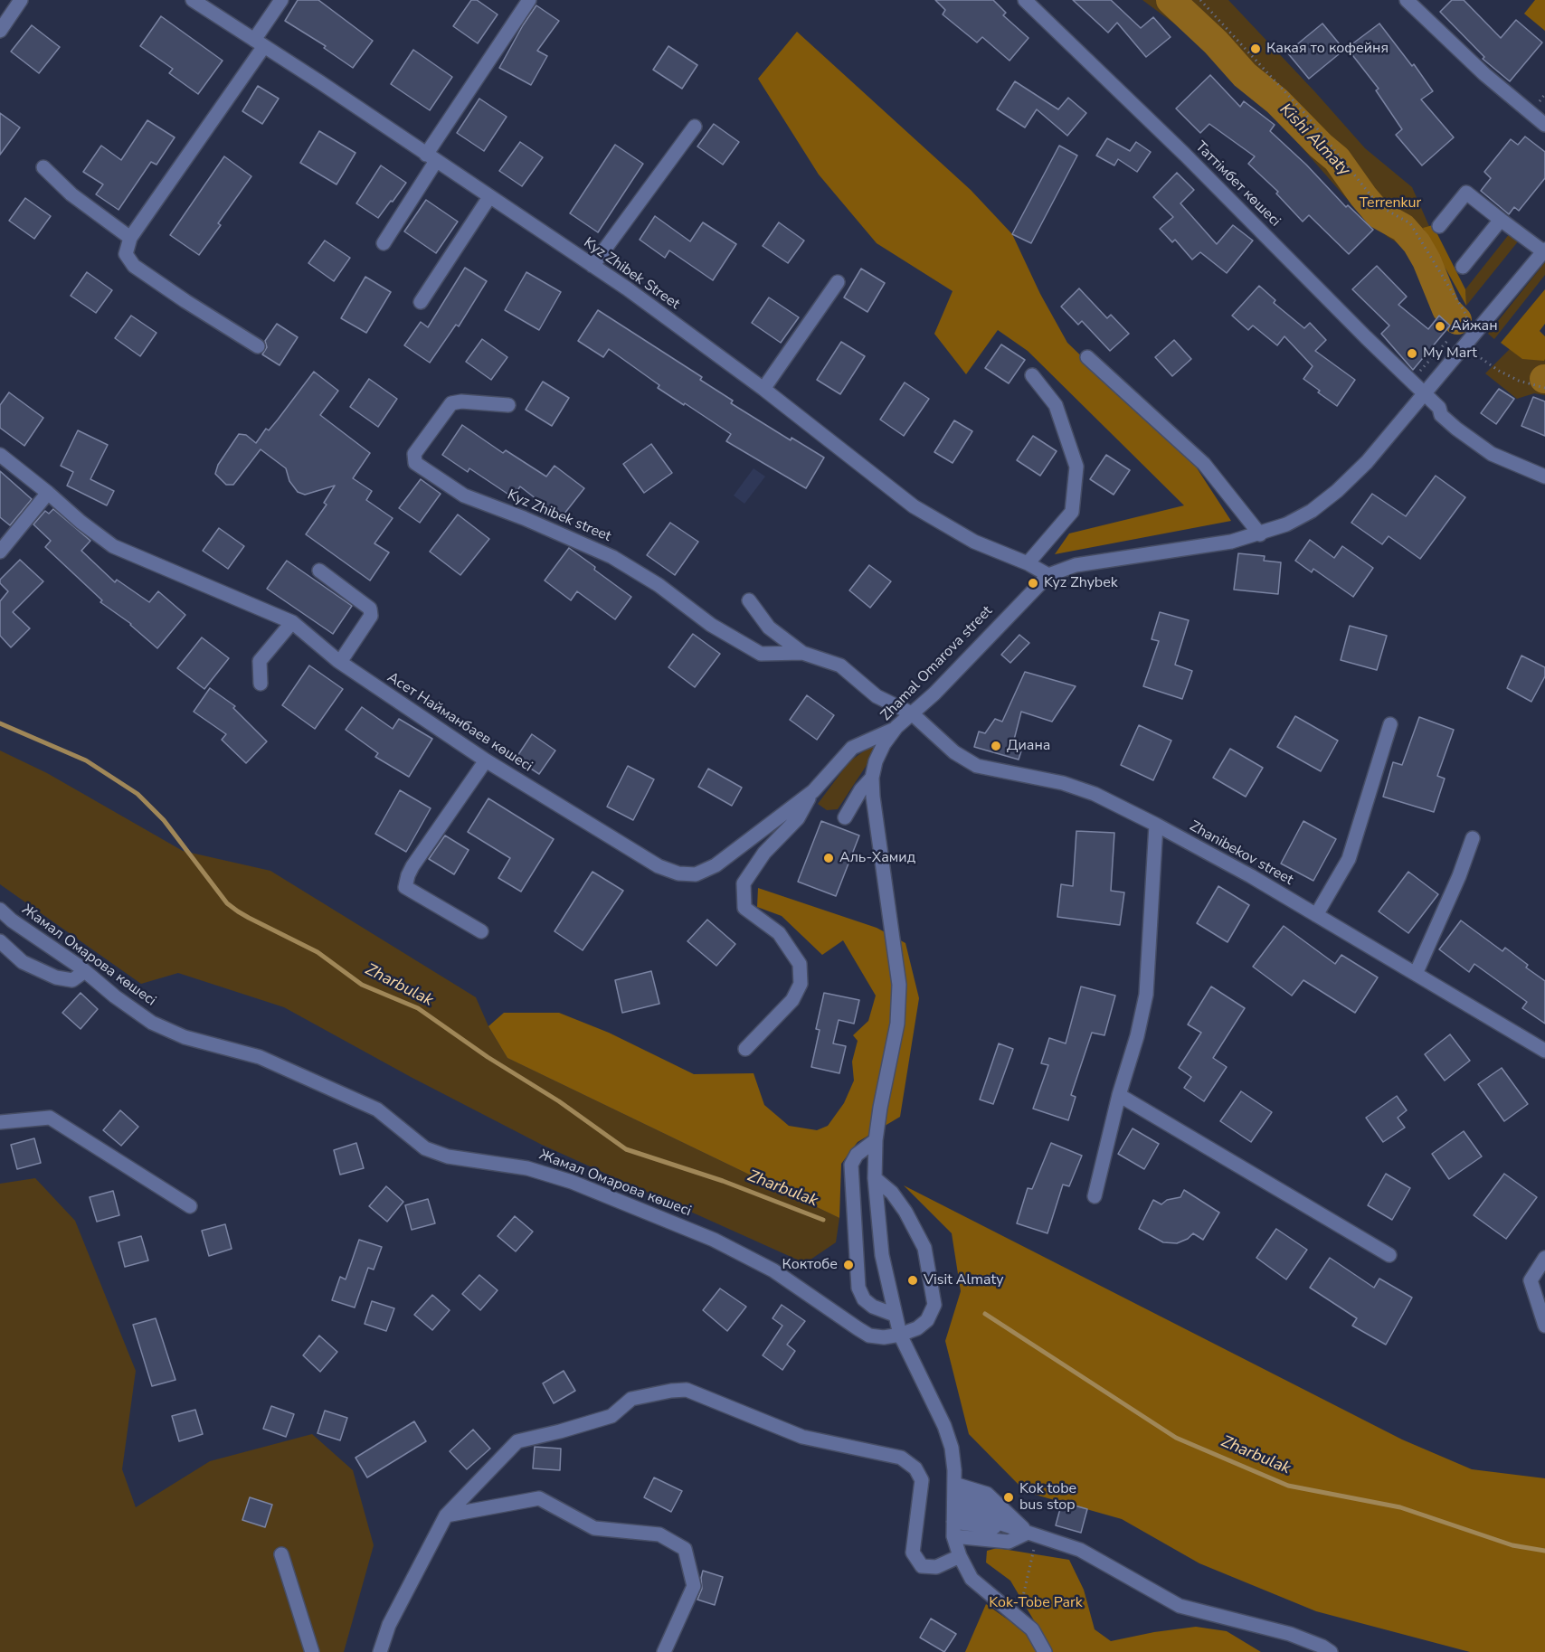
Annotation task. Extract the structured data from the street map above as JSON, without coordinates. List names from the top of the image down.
{
  "streets": {
    "street": [
      "Таттімбет көшесі",
      "Kyz Zhibek Street",
      "Kyz Zhibek street",
      "Zhamal Omarova street",
      "Асет Найманбаев көшесі",
      "Zhanibekov street",
      "Жамал Омарова көшесі"
    ]
  },
  "crossings": [
    ["Таттімбет көшесі", "Zhamal Omarova street"],
    ["Kyz Zhibek Street", "Zhamal Omarova street"],
    ["Kyz Zhibek street", "Zhamal Omarova street"],
    ["Kyz Zhibek street", "Zhanibekov street"],
    ["Zhamal Omarova street", "Асет Найманбаев көшесі"],
    ["Zhamal Omarova street", "Zhanibekov street"],
    ["Zhamal Omarova street", "Жамал Омарова көшесі"]
  ],
  "water": ["Kіshі Almaty", "Zharbulak"],
  "parks": ["Terrenkur", "Kok-Tobe Park"],
  "places": [
    "Какая то кофейня",
    "Айжан",
    "My Mart",
    "Kyz Zhybek",
    "Диана",
    "Аль-Хамид",
    "Коктобе",
    "Visit Almaty",
    "Kok tobe bus stop"
  ]
}
